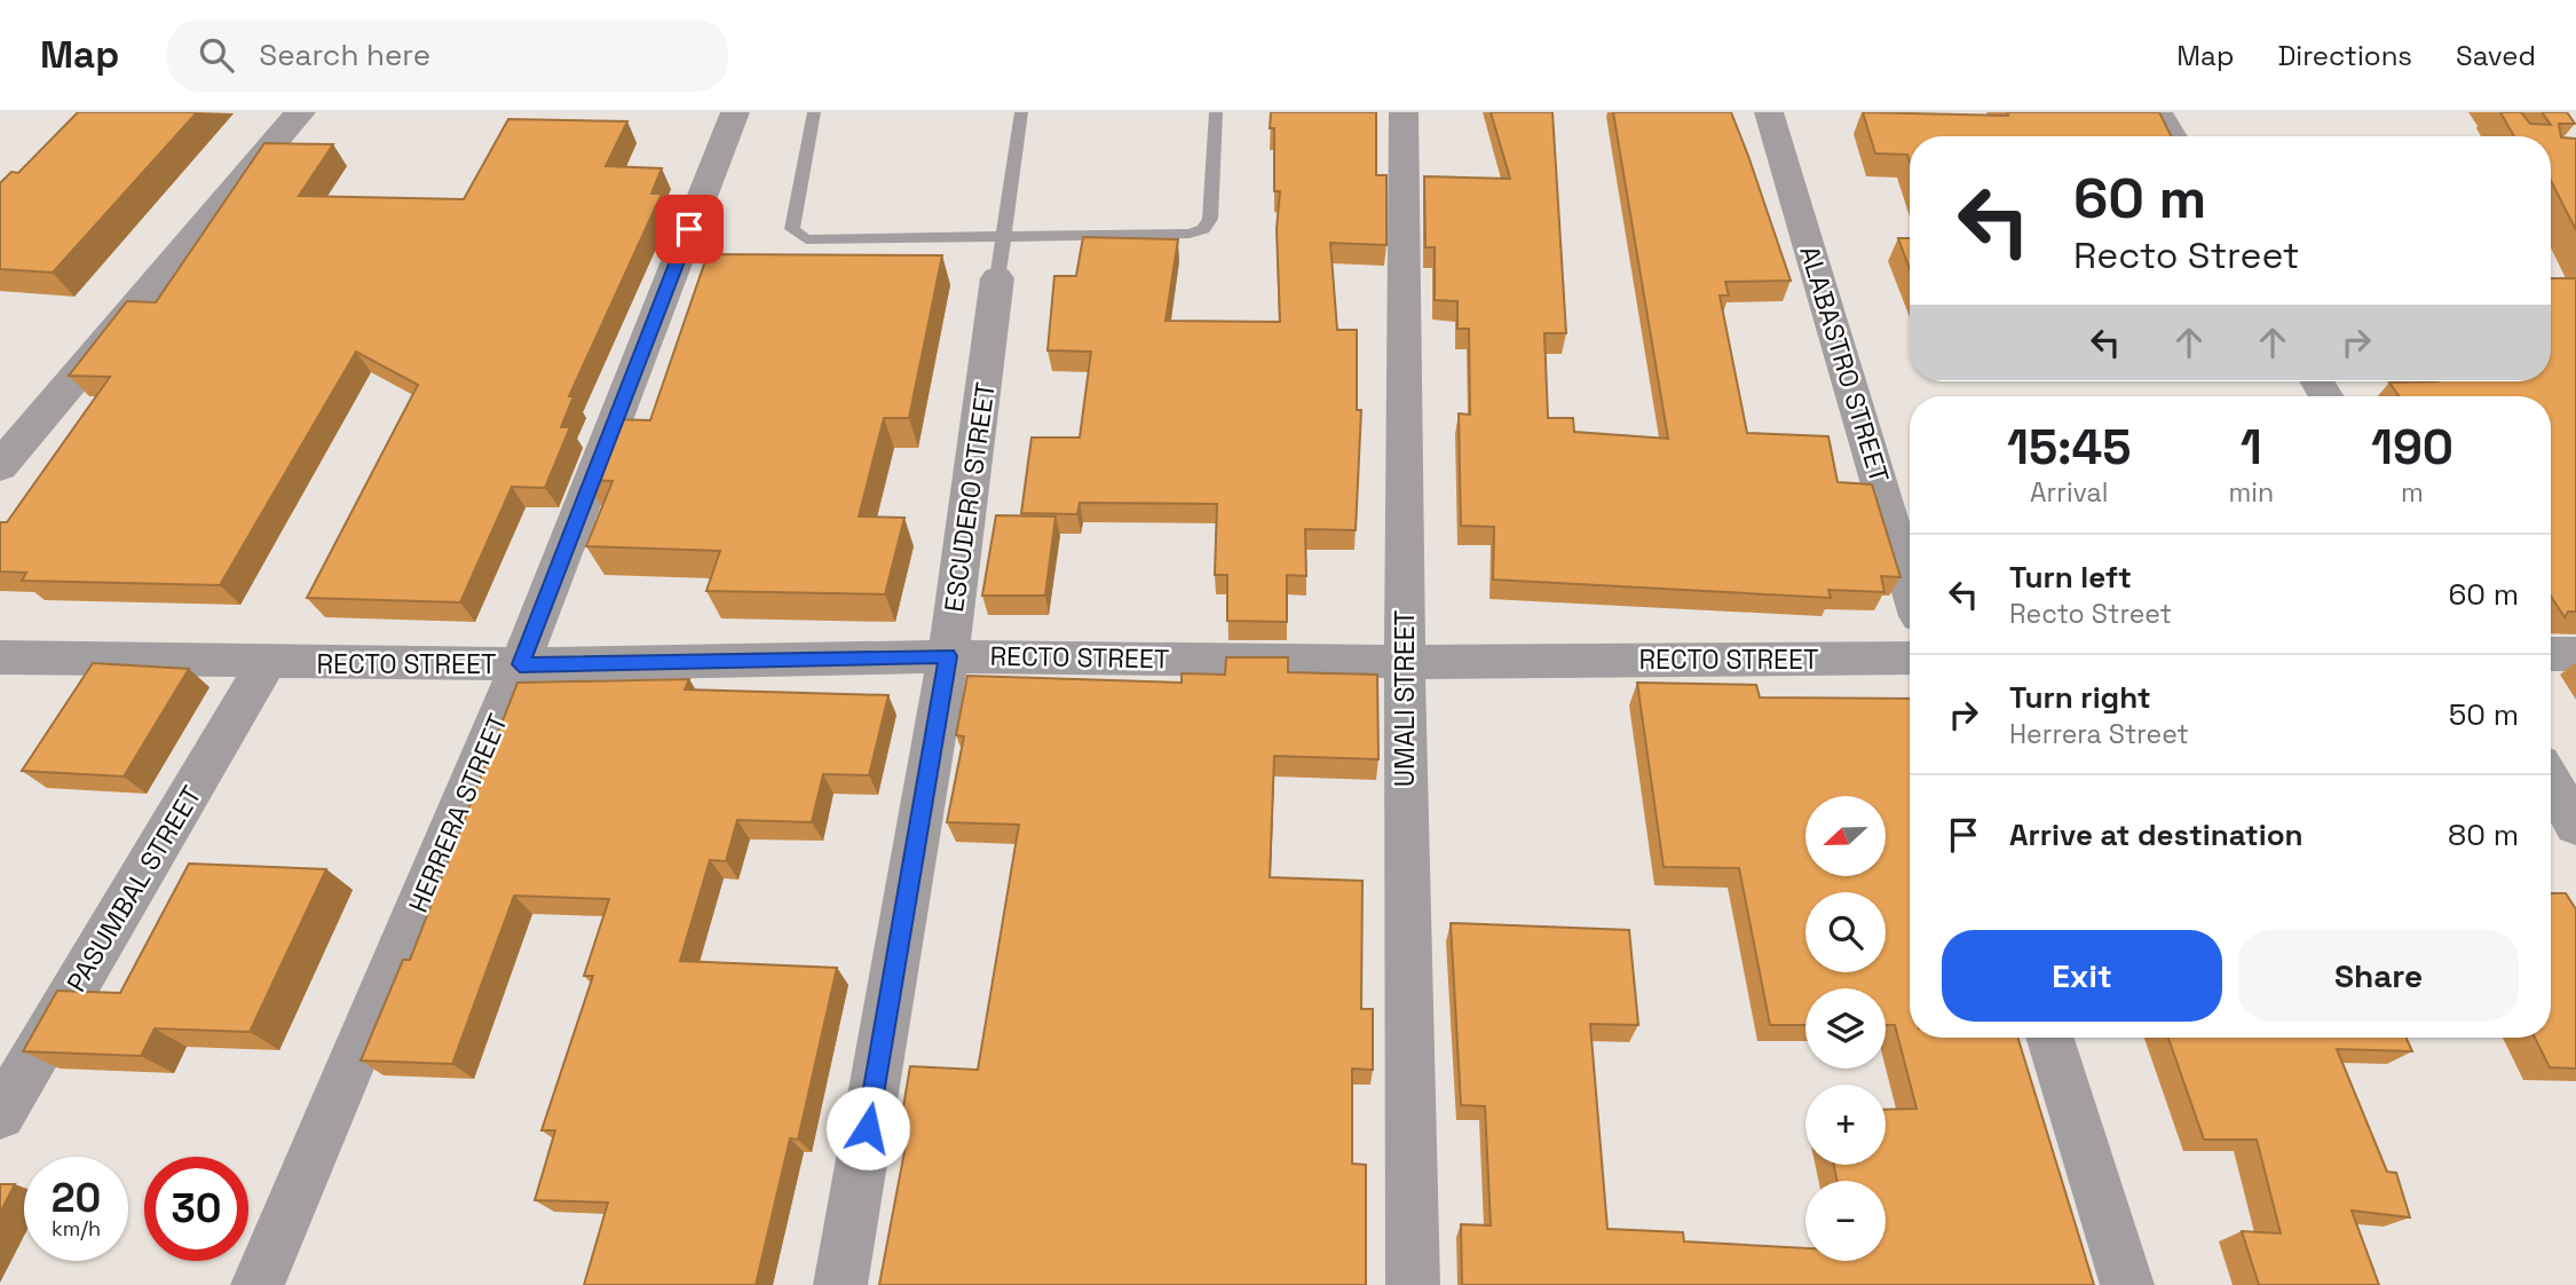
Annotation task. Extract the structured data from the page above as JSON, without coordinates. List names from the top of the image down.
{
  "streets": {
    "street": [
      "ALABASTRO STREET",
      "ESCUDERO STREET",
      "RECTO STREET",
      "UMALI STREET",
      "HERRERA STREET",
      "PASUMBAL STREET"
    ]
  },
  "crossings": [
    ["ESCUDERO STREET", "RECTO STREET"],
    ["RECTO STREET", "UMALI STREET"],
    ["RECTO STREET", "HERRERA STREET"],
    ["RECTO STREET", "PASUMBAL STREET"]
  ],
  "north": "left",
  "page": {
    "header": "Map",
    "search": "Search here",
    "nav": ["Map", "Directions", "Saved"],
    "turn": ["60 m", "Recto Street"],
    "eta": [
      "15:45",
      "Arrival",
      "1",
      "min",
      "190",
      "m"
    ],
    "list": [
      {
        "name": "Turn left",
        "note": "Recto Street",
        "value": "60 m"
      },
      {
        "name": "Turn right",
        "note": "Herrera Street",
        "value": "50 m"
      },
      {
        "name": "Arrive at destination",
        "value": "80 m"
      }
    ],
    "map_buttons": ["+", "−"],
    "buttons": ["Exit", "Share"],
    "speed": "20 km/h",
    "limit": "30"
  }
}
